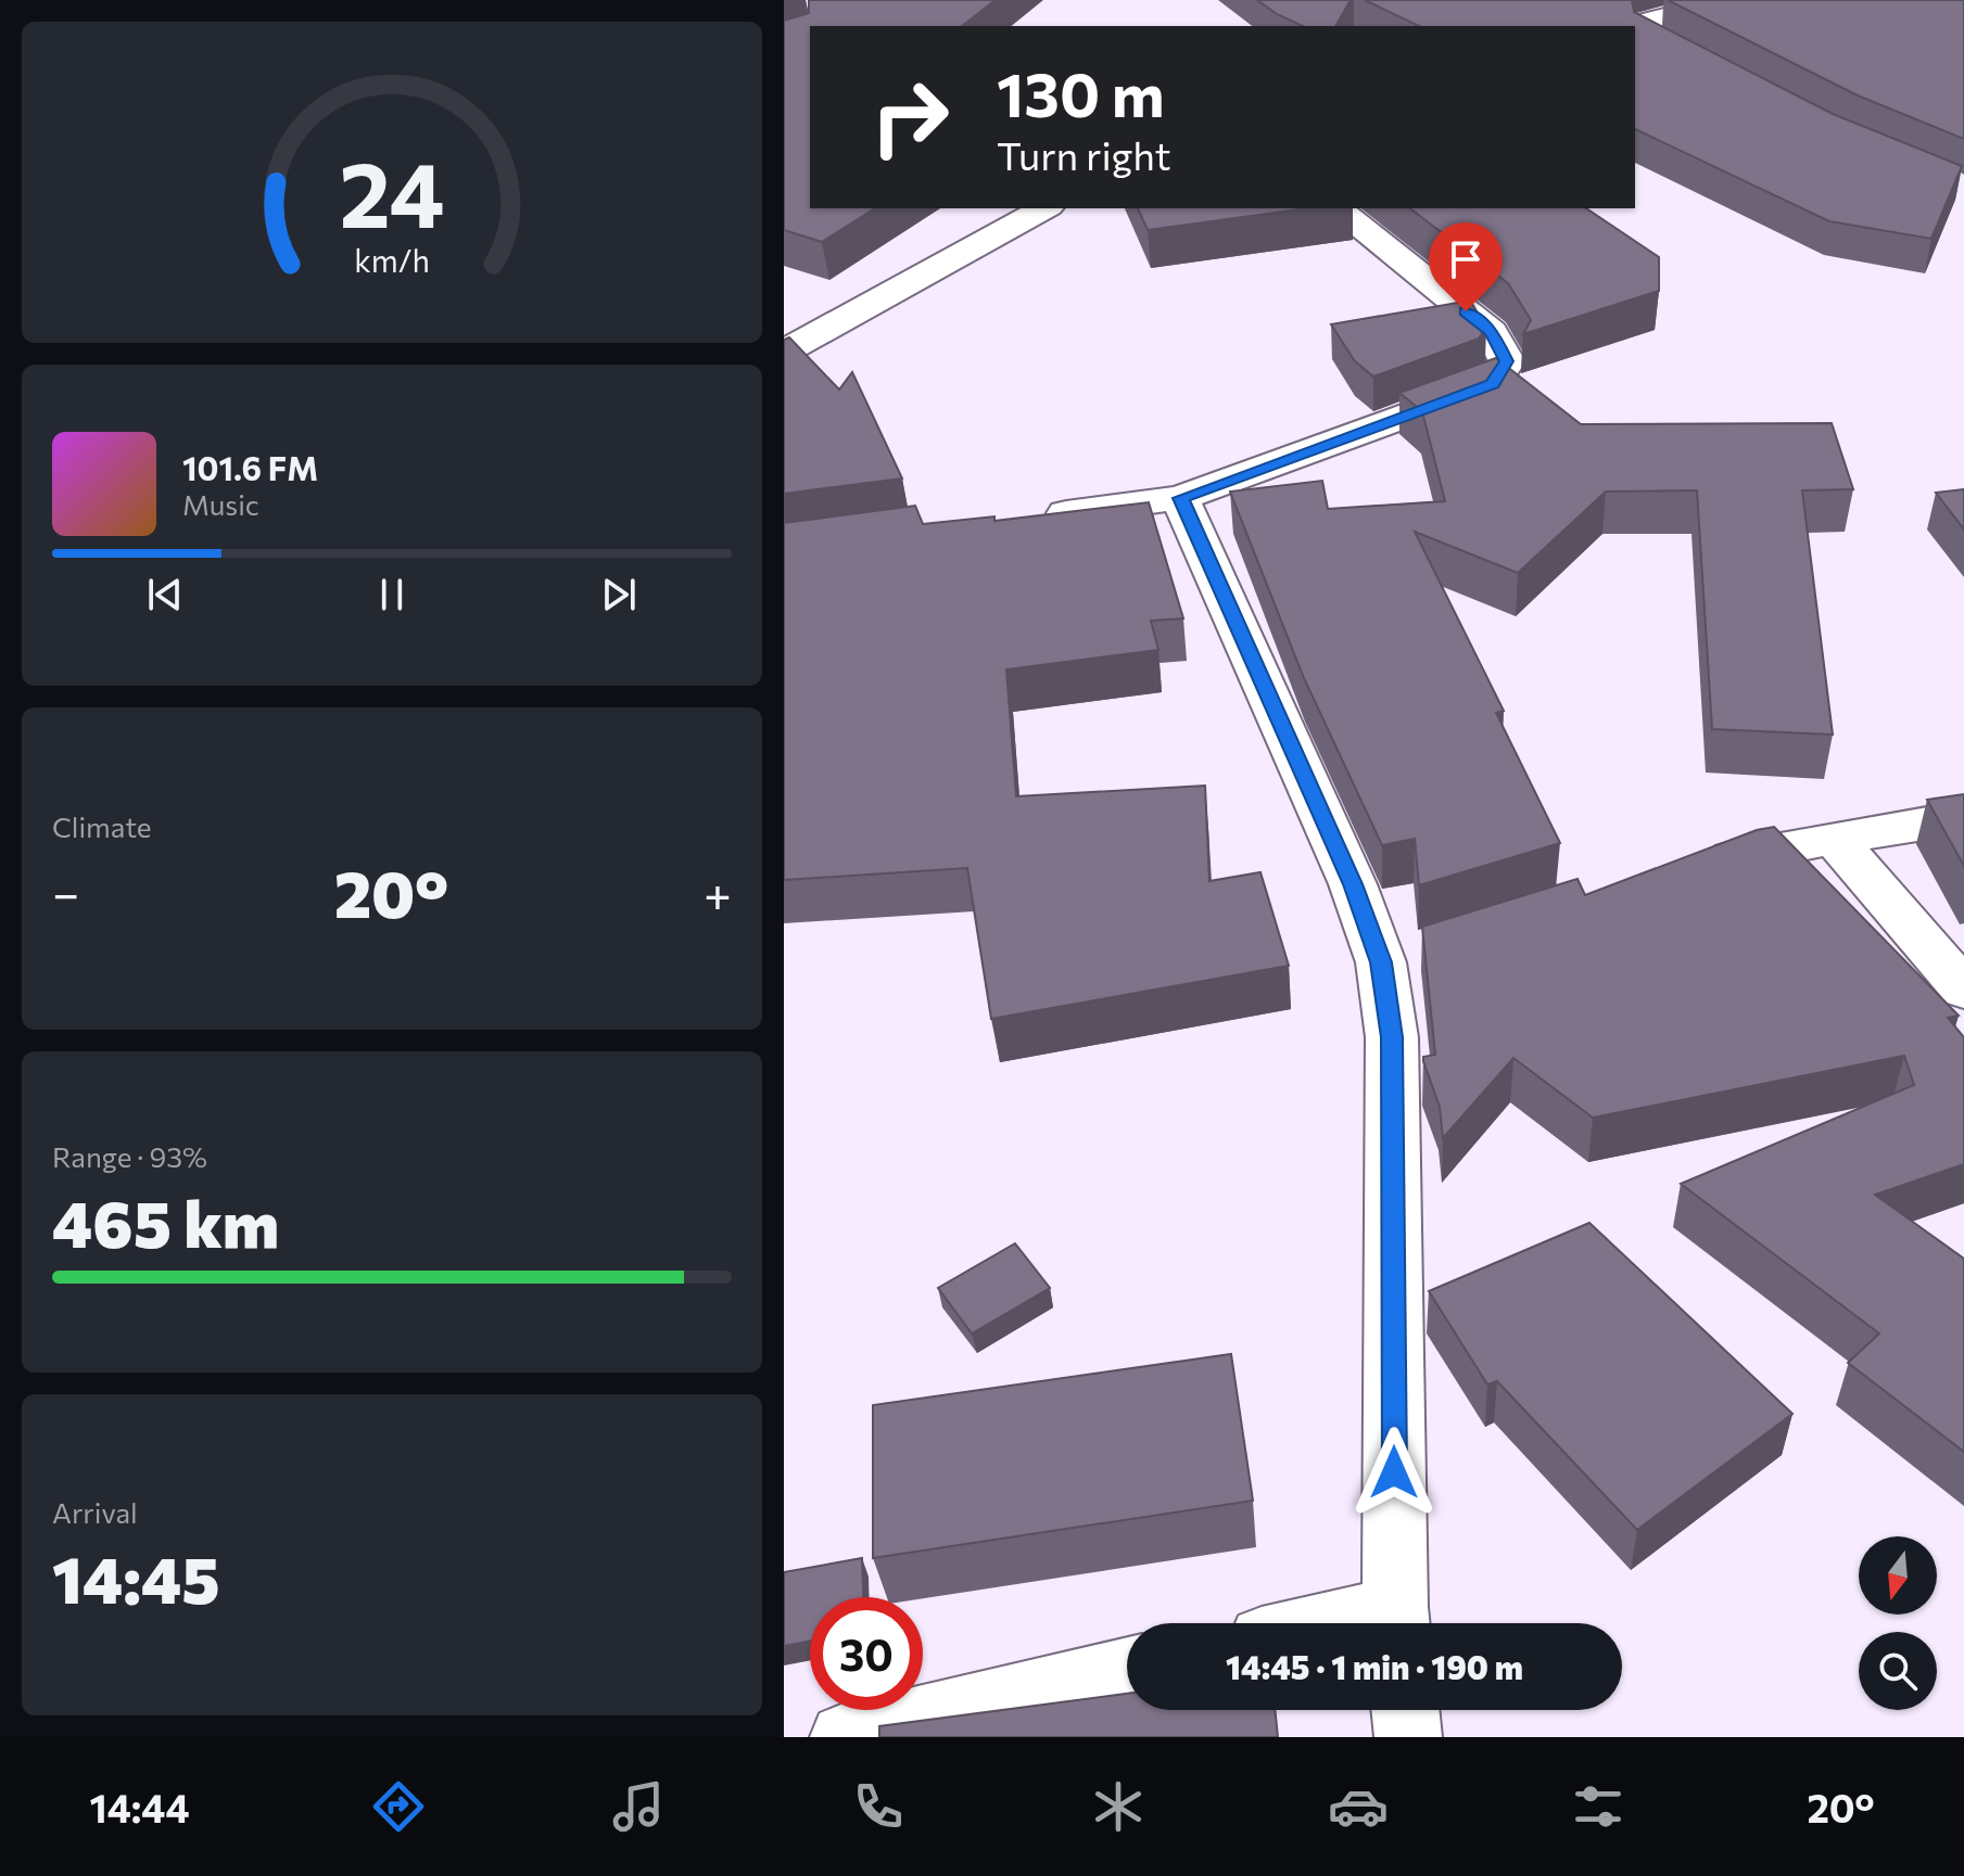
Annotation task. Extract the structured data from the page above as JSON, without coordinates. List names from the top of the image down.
{
  "north": "bottom",
  "page": {
    "turn": ["130 m", "Turn right"],
    "song": ["101.6 FM", "Music"],
    "tile": [
      "Climate",
      ["Range · 93%", "465 km"],
      ["Arrival", "14:45"]
    ],
    "heat": ["−", "20°", "+"],
    "limit": "30",
    "trip": "14:45 · 1 min · 190 m",
    "tabs": ["14:44", "20°"],
    "gauge": ["24", "km/h"]
  }
}
